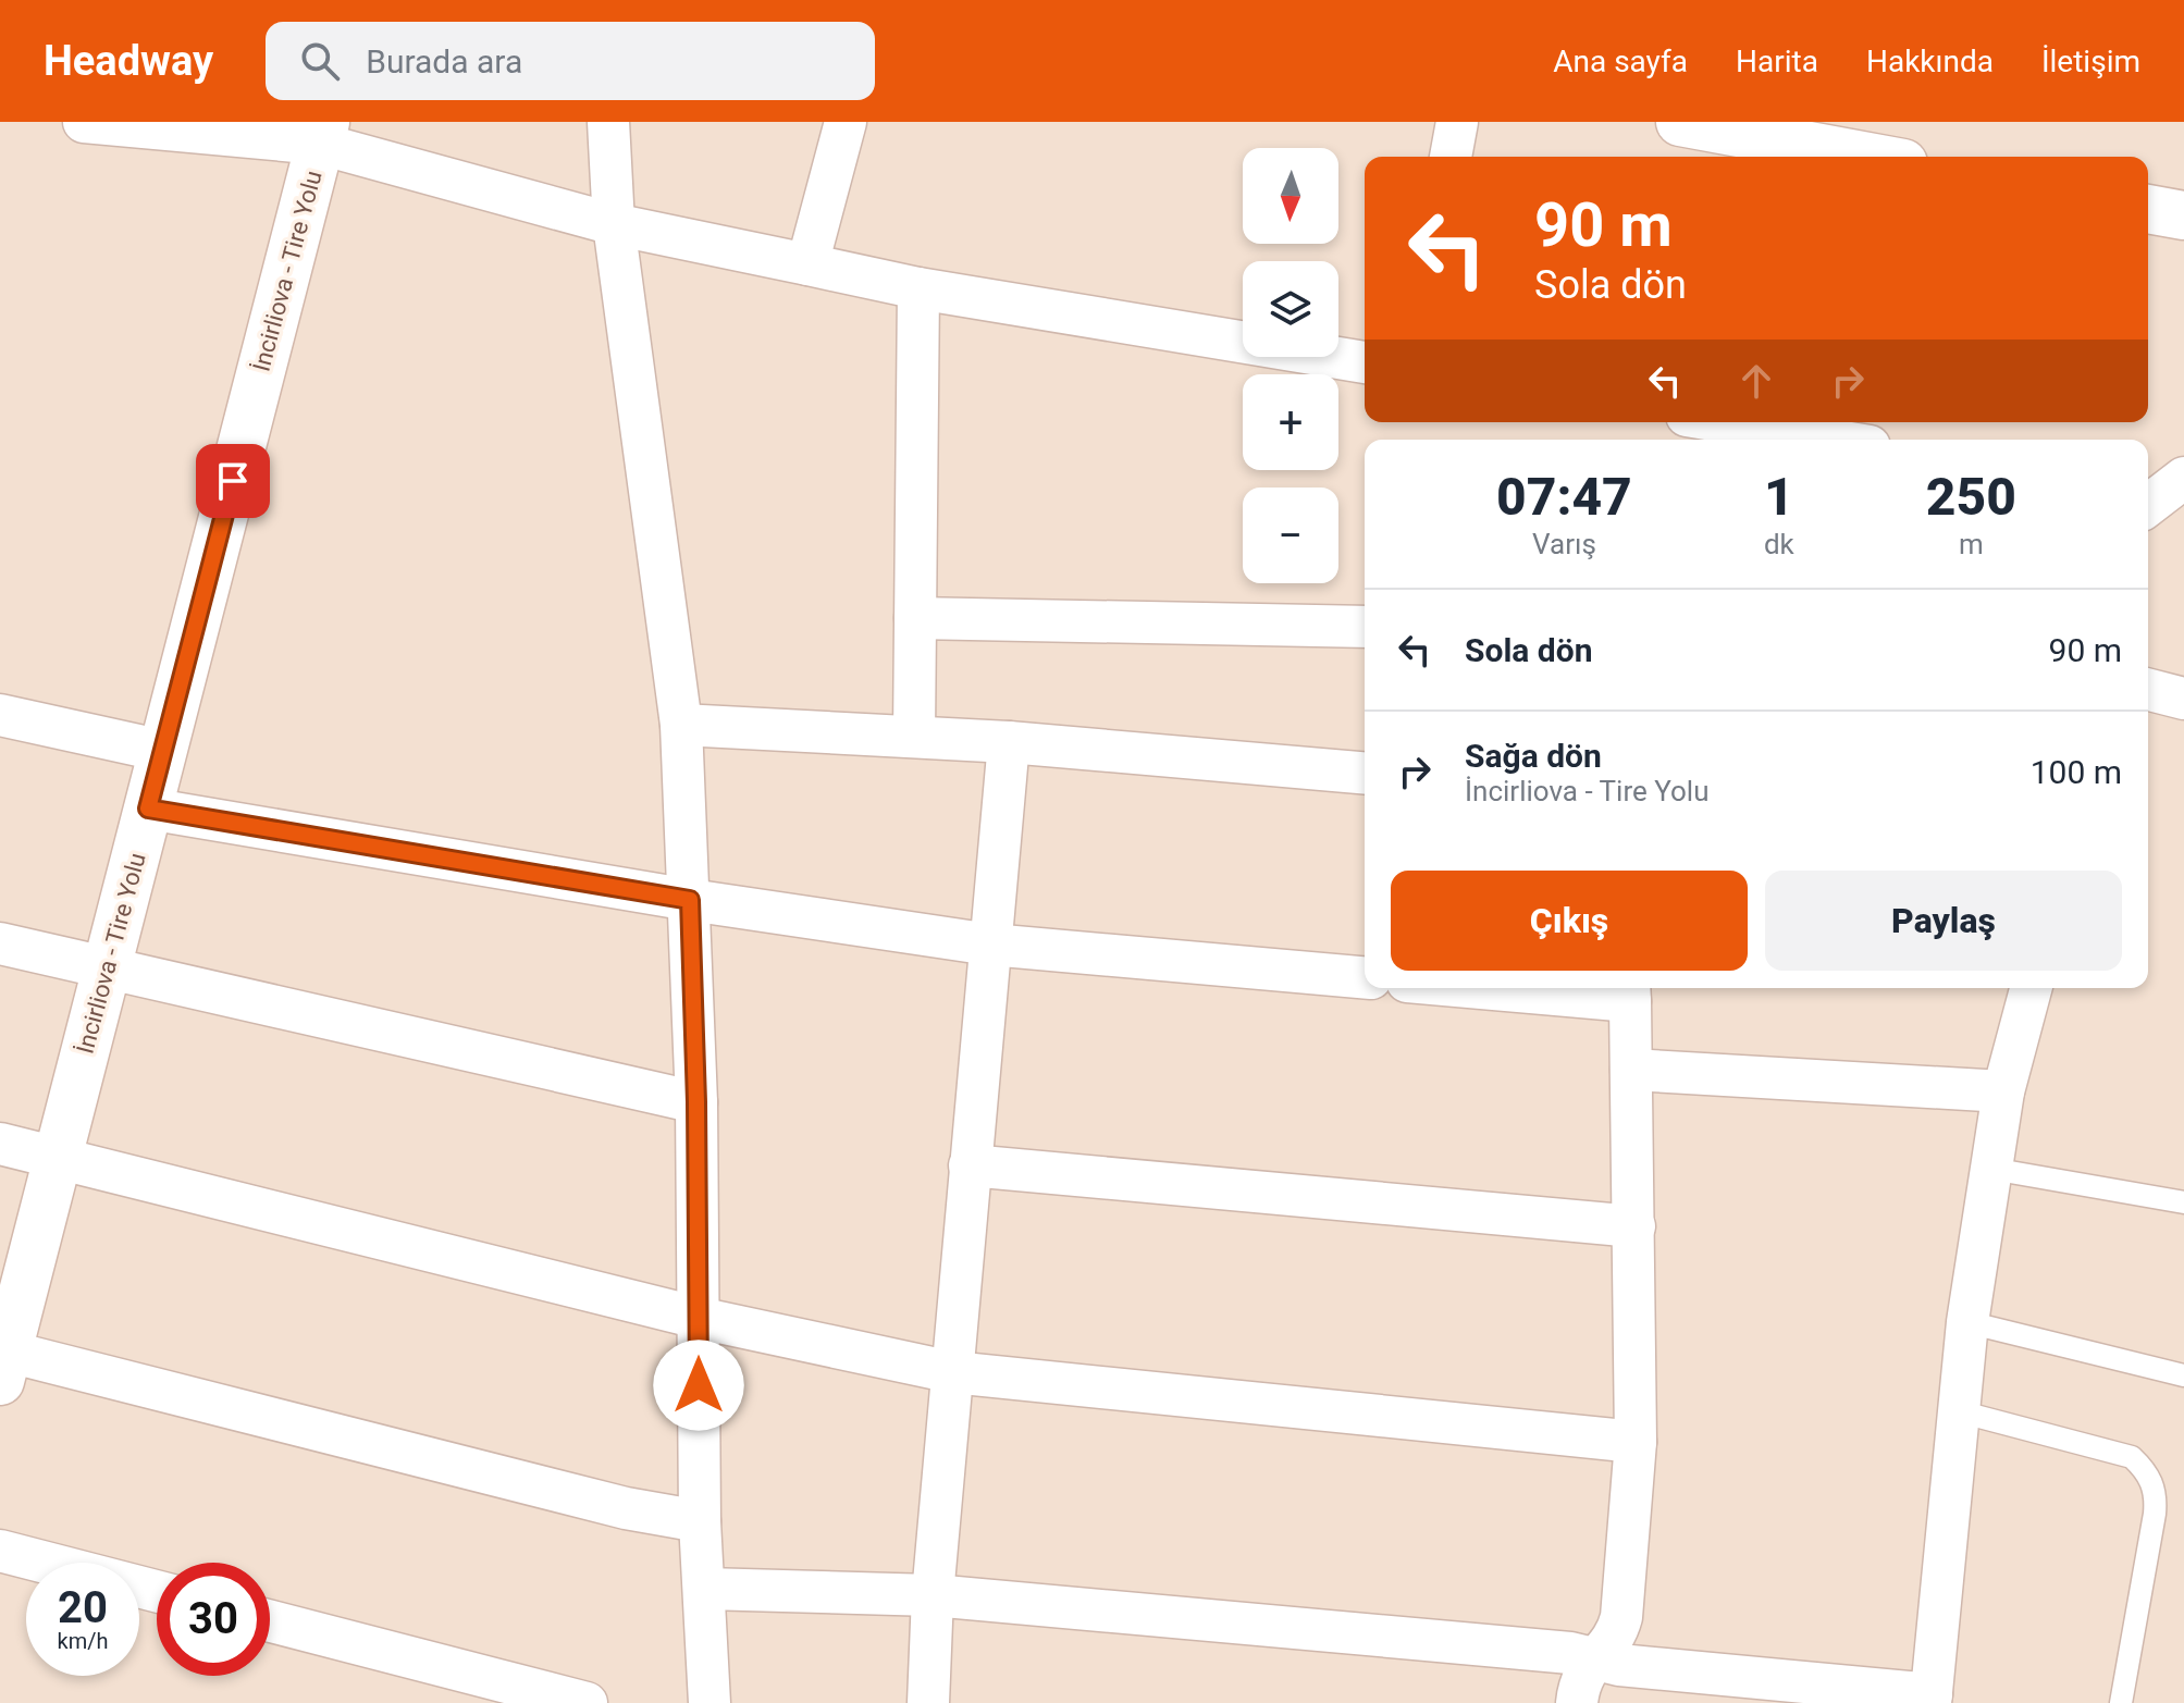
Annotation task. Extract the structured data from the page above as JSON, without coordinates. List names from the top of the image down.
{
  "streets": {
    "main road": ["İncirliova - Tire Yolu"]
  },
  "north": "bottom",
  "page": {
    "header": "Headway",
    "search": "Burada ara",
    "nav": [
      "Ana sayfa",
      "Harita",
      "Hakkında",
      "İletişim"
    ],
    "map_buttons": ["+", "−"],
    "turn": ["90 m", "Sola dön"],
    "eta": [
      "07:47",
      "Varış",
      "1",
      "dk",
      "250",
      "m"
    ],
    "list": [
      {
        "name": "Sola dön",
        "value": "90 m"
      },
      {
        "name": "Sağa dön",
        "note": "İncirliova - Tire Yolu",
        "value": "100 m"
      }
    ],
    "buttons": ["Çıkış", "Paylaş"],
    "speed": "20 km/h",
    "limit": "30"
  }
}
